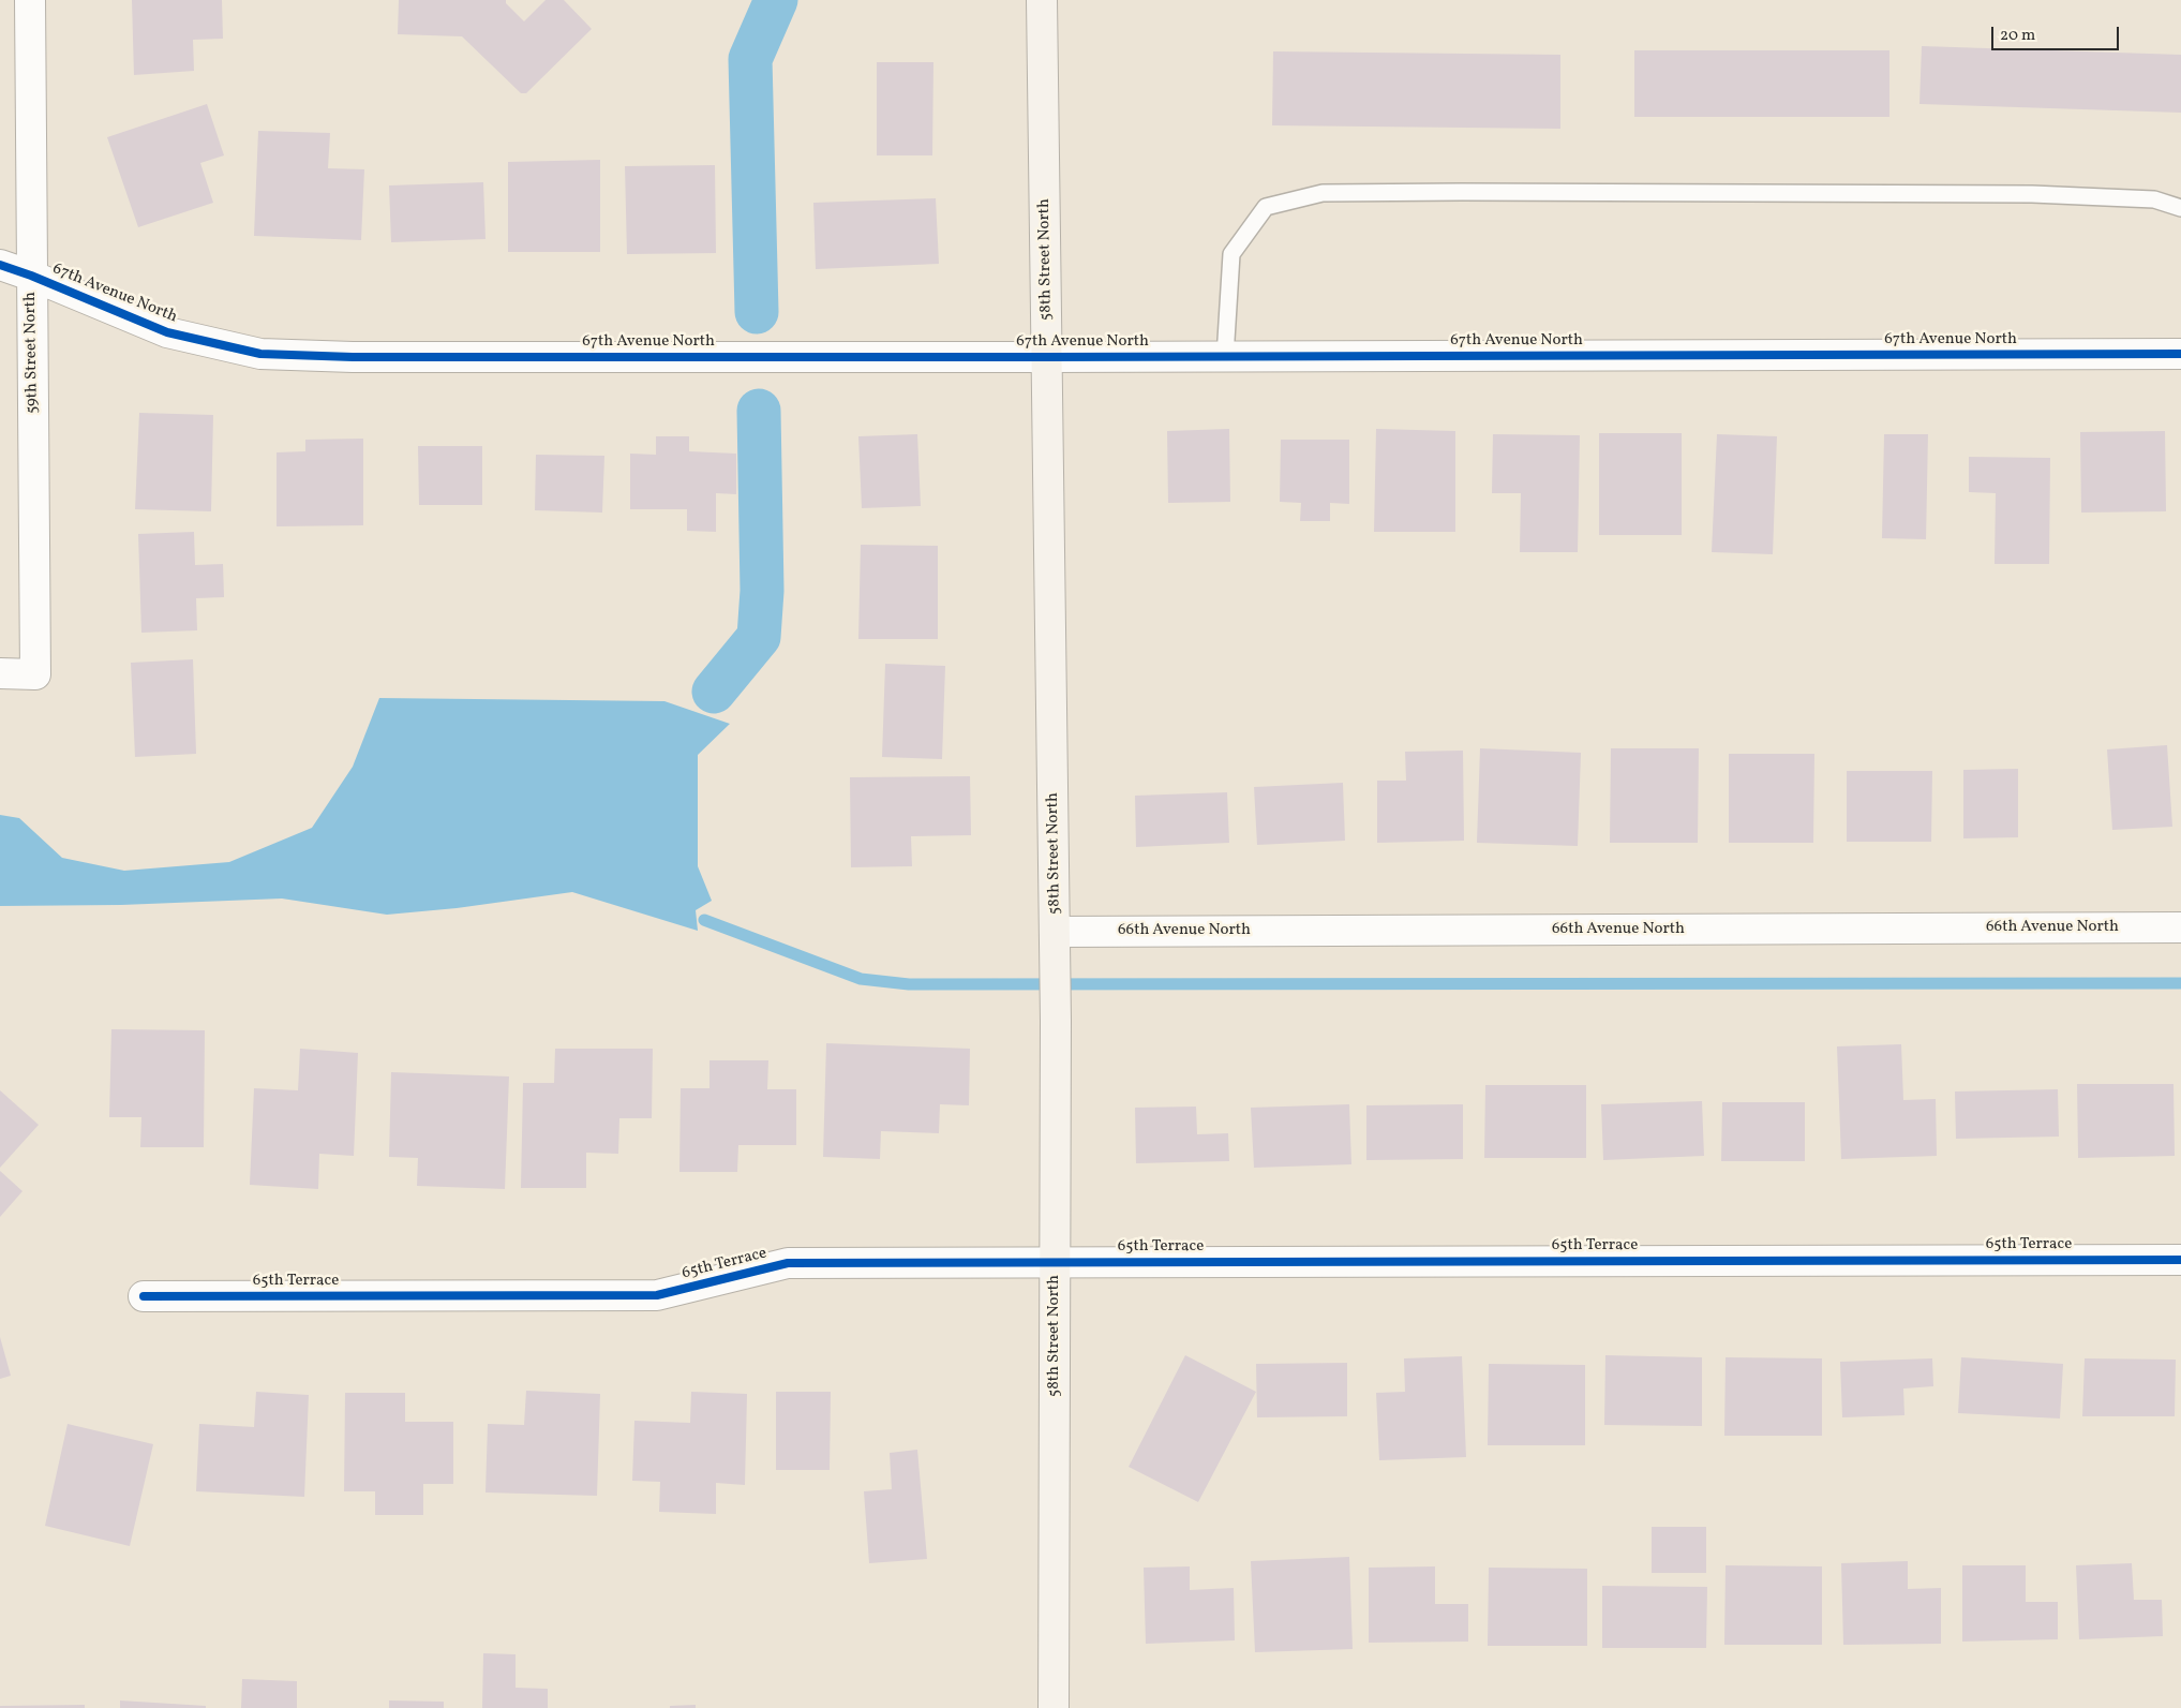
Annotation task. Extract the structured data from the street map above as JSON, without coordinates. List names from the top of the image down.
{
  "streets": {
    "street": [
      "58th Street North",
      "67th Avenue North",
      "59th Street North",
      "66th Avenue North",
      "65th Terrace"
    ]
  },
  "crossings": [
    ["58th Street North", "67th Avenue North"],
    ["58th Street North", "66th Avenue North"],
    ["58th Street North", "65th Terrace"],
    ["67th Avenue North", "59th Street North"]
  ],
  "scale_bar": "20 m"
}
